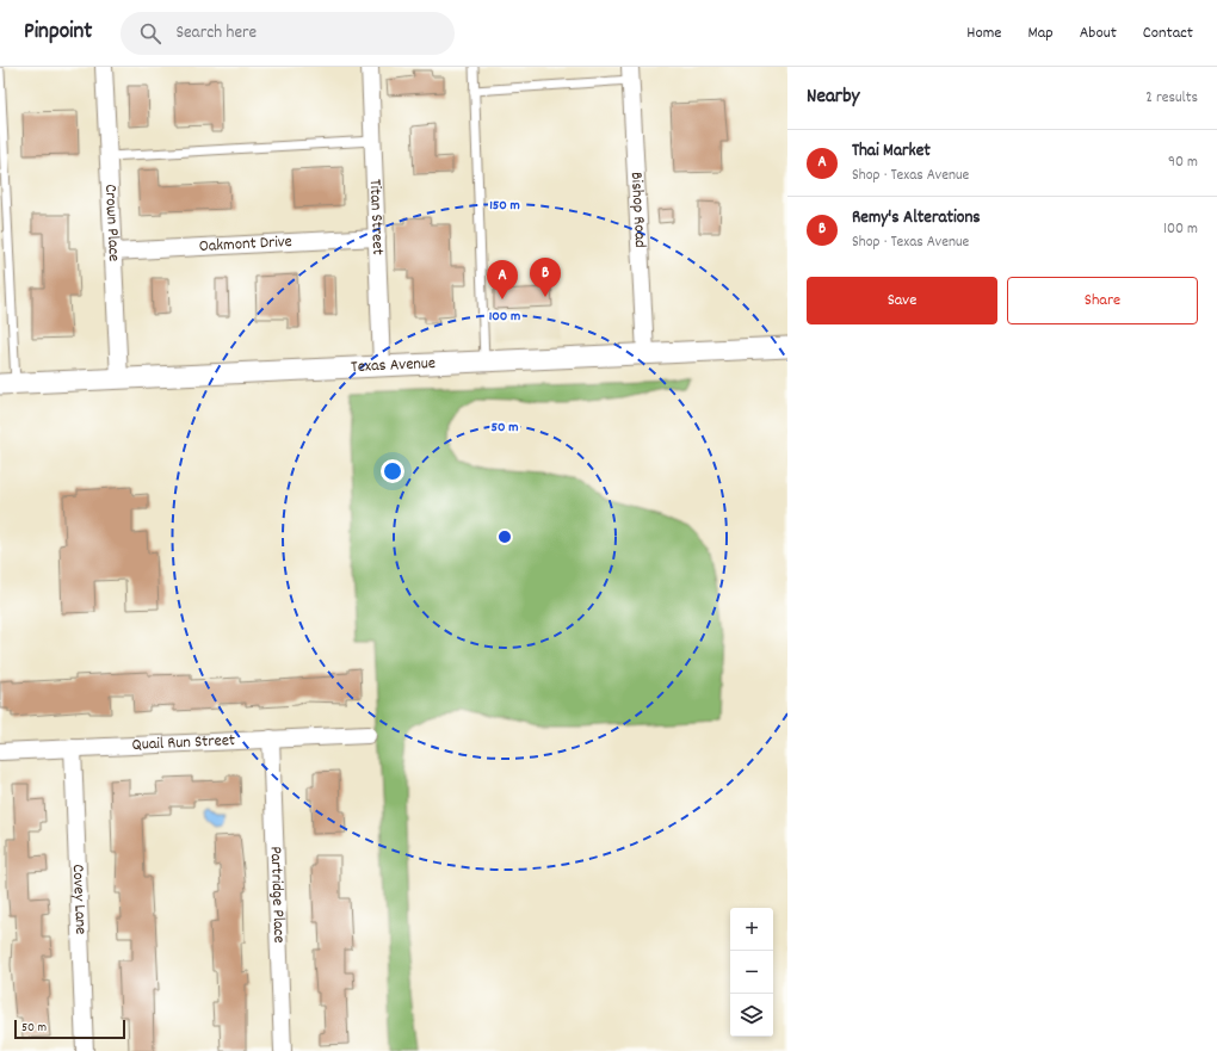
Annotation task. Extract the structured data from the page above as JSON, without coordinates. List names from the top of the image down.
{
  "streets": {
    "street": [
      "Bishop Road",
      "Titan Street",
      "Crown Place",
      "Oakmont Drive",
      "Texas Avenue",
      "Quail Run Street",
      "Partridge Place",
      "Covey Lane"
    ]
  },
  "crossings": [
    ["Bishop Road", "Texas Avenue"],
    ["Titan Street", "Oakmont Drive"],
    ["Titan Street", "Texas Avenue"],
    ["Crown Place", "Oakmont Drive"],
    ["Crown Place", "Texas Avenue"],
    ["Quail Run Street", "Partridge Place"],
    ["Quail Run Street", "Covey Lane"]
  ],
  "scale_bar": "50 m",
  "page": {
    "header": "Pinpoint",
    "search": "Search here",
    "nav": [
      "Home",
      "Map",
      "About",
      "Contact"
    ],
    "heading": ["Nearby", "2 results"],
    "list": [
      {
        "mark": "A",
        "name": "Thai Market",
        "note": "Shop · Texas Avenue",
        "value": "90 m"
      },
      {
        "mark": "B",
        "name": "Remy's Alterations",
        "note": "Shop · Texas Avenue",
        "value": "100 m"
      }
    ],
    "pins": ["B", "A"],
    "buttons": ["Save", "Share"],
    "map_buttons": ["+", "−"],
    "scale": "50 m"
  },
  "rings": ["150 m", "100 m", "50 m"]
}
